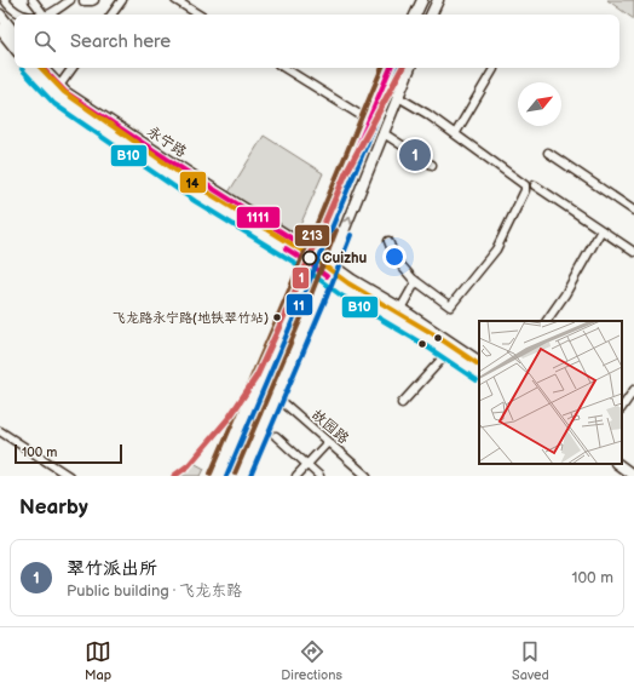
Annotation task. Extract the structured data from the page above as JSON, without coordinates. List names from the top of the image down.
{
  "streets": {
    "main road": ["永宁路"],
    "street": ["故园路"]
  },
  "places": ["Cuizhu", "飞龙路永宁路(地铁翠竹站)"],
  "lines": [
    "transit line 1",
    "transit line 1111",
    "transit line 14",
    "transit line 11",
    "transit line 213",
    "transit line B10"
  ],
  "scale_bar": "100 m",
  "north": "top right",
  "page": {
    "search": "Search here",
    "pins": "1",
    "scale": "100 m",
    "heading": "Nearby",
    "list": [
      {
        "mark": "1",
        "name": "翠竹派出所",
        "note": "Public building · 飞龙东路",
        "value": "100 m"
      }
    ],
    "nav": ["Map", "Directions", "Saved"]
  }
}
